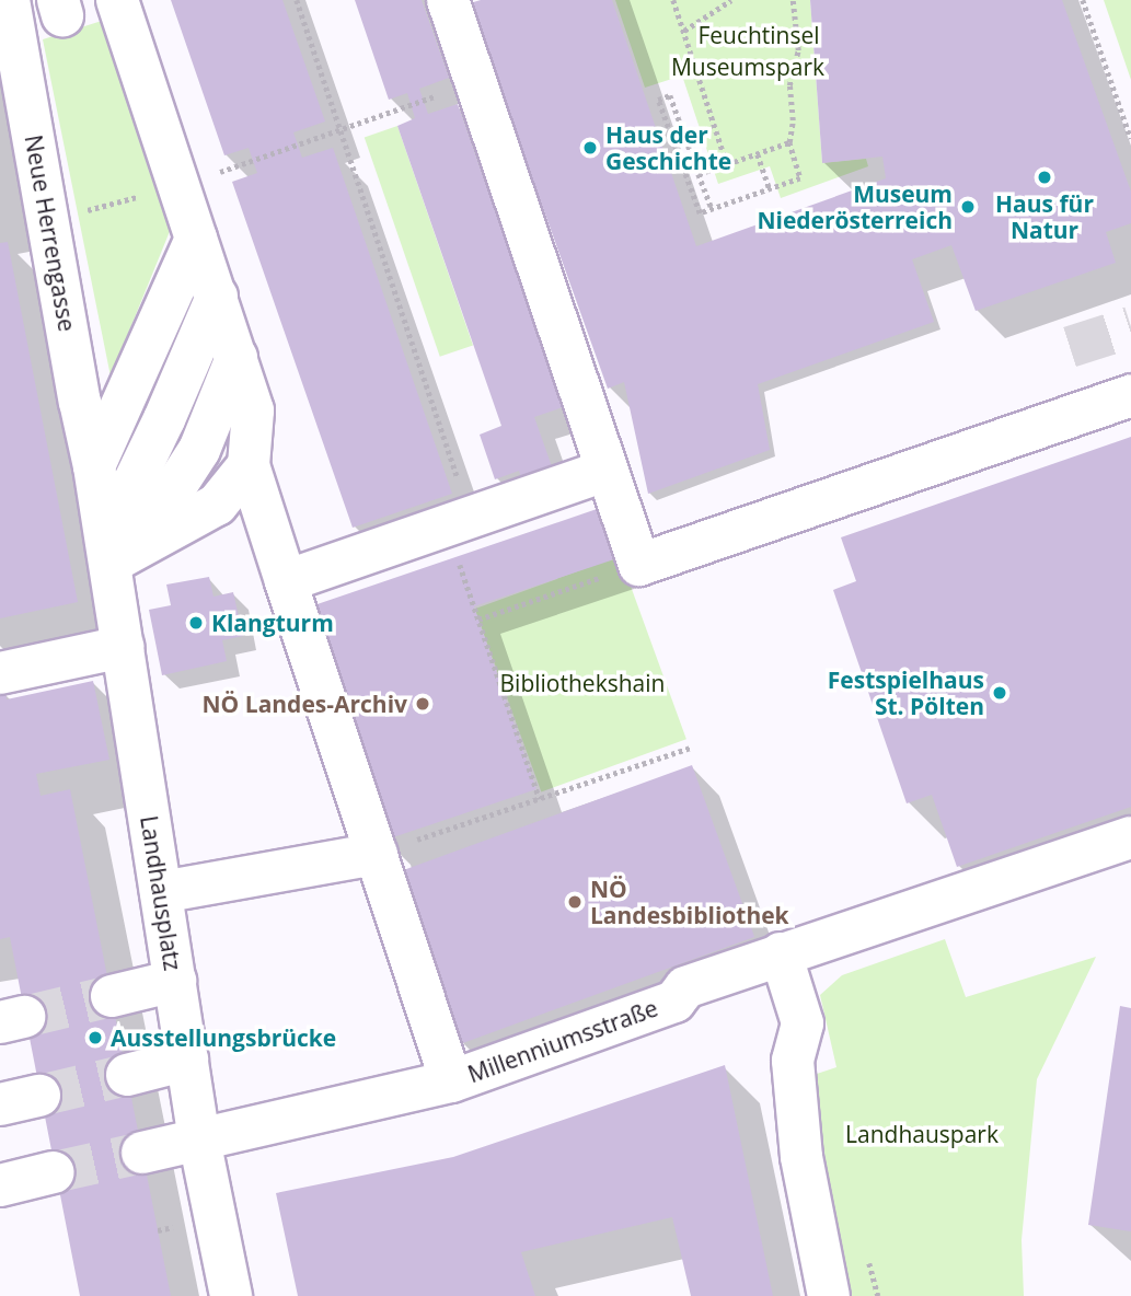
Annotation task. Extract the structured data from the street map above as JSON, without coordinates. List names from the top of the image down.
{
  "streets": {
    "street": ["Neue Herrengasse", "Landhausplatz", "Millenniumsstraße"]
  },
  "crossings": [
    ["Neue Herrengasse", "Landhausplatz"],
    ["Landhausplatz", "Millenniumsstraße"]
  ],
  "parks": [
    "Feuchtinsel",
    "Museumspark",
    "Bibliothekshain",
    "Landhauspark"
  ],
  "places": [
    "Haus der Geschichte",
    "Haus für Natur",
    "Museum Niederösterreich",
    "Klangturm",
    "Festspielhaus St. Pölten",
    "NÖ Landes-Archiv",
    "NÖ Landesbibliothek",
    "Ausstellungsbrücke"
  ]
}
